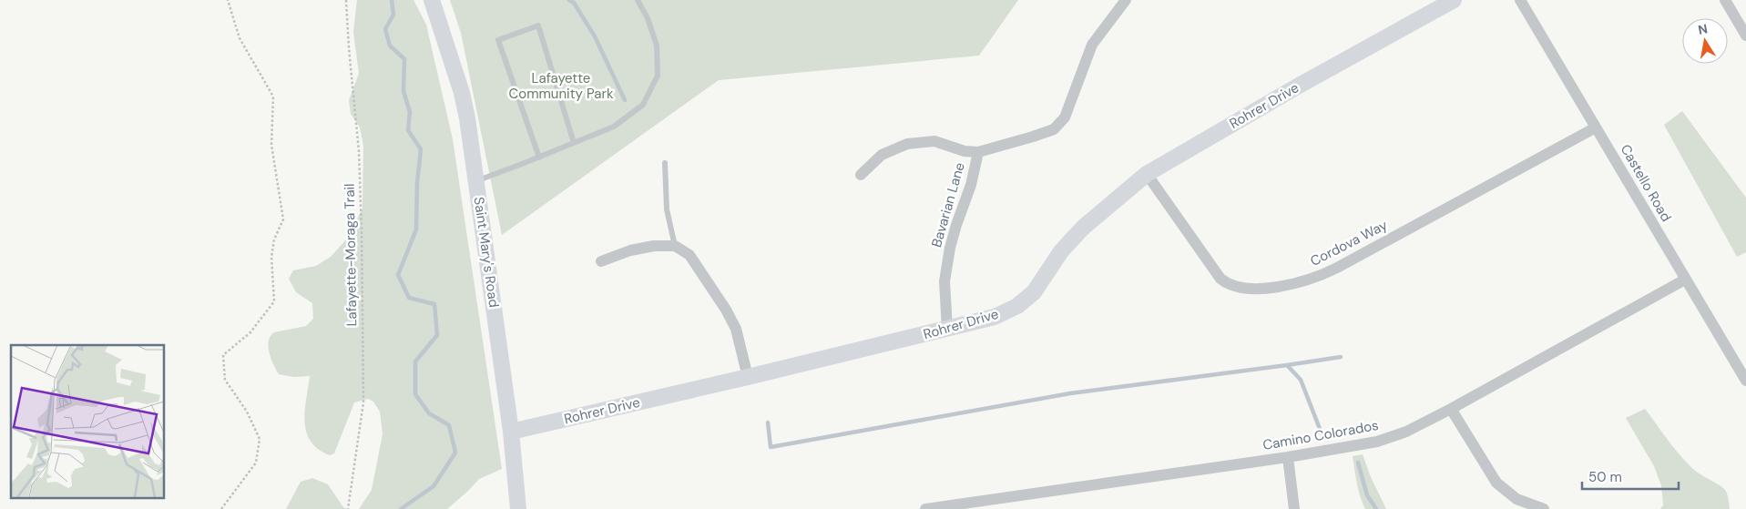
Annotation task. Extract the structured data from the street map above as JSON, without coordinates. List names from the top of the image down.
{
  "streets": {
    "street": [
      "Rohrer Drive",
      "Castello Road",
      "Bavarian Lane",
      "Cordova Way",
      "Saint Mary's Road",
      "Camino Colorados"
    ],
    "path": ["Lafayette-Moraga Trail"]
  },
  "crossings": [
    ["Rohrer Drive", "Bavarian Lane"],
    ["Rohrer Drive", "Cordova Way"],
    ["Rohrer Drive", "Saint Mary's Road"],
    ["Castello Road", "Cordova Way"],
    ["Castello Road", "Camino Colorados"]
  ],
  "parks": ["Lafayette Community Park"],
  "scale_bar": "50 m",
  "north": "top"
}
